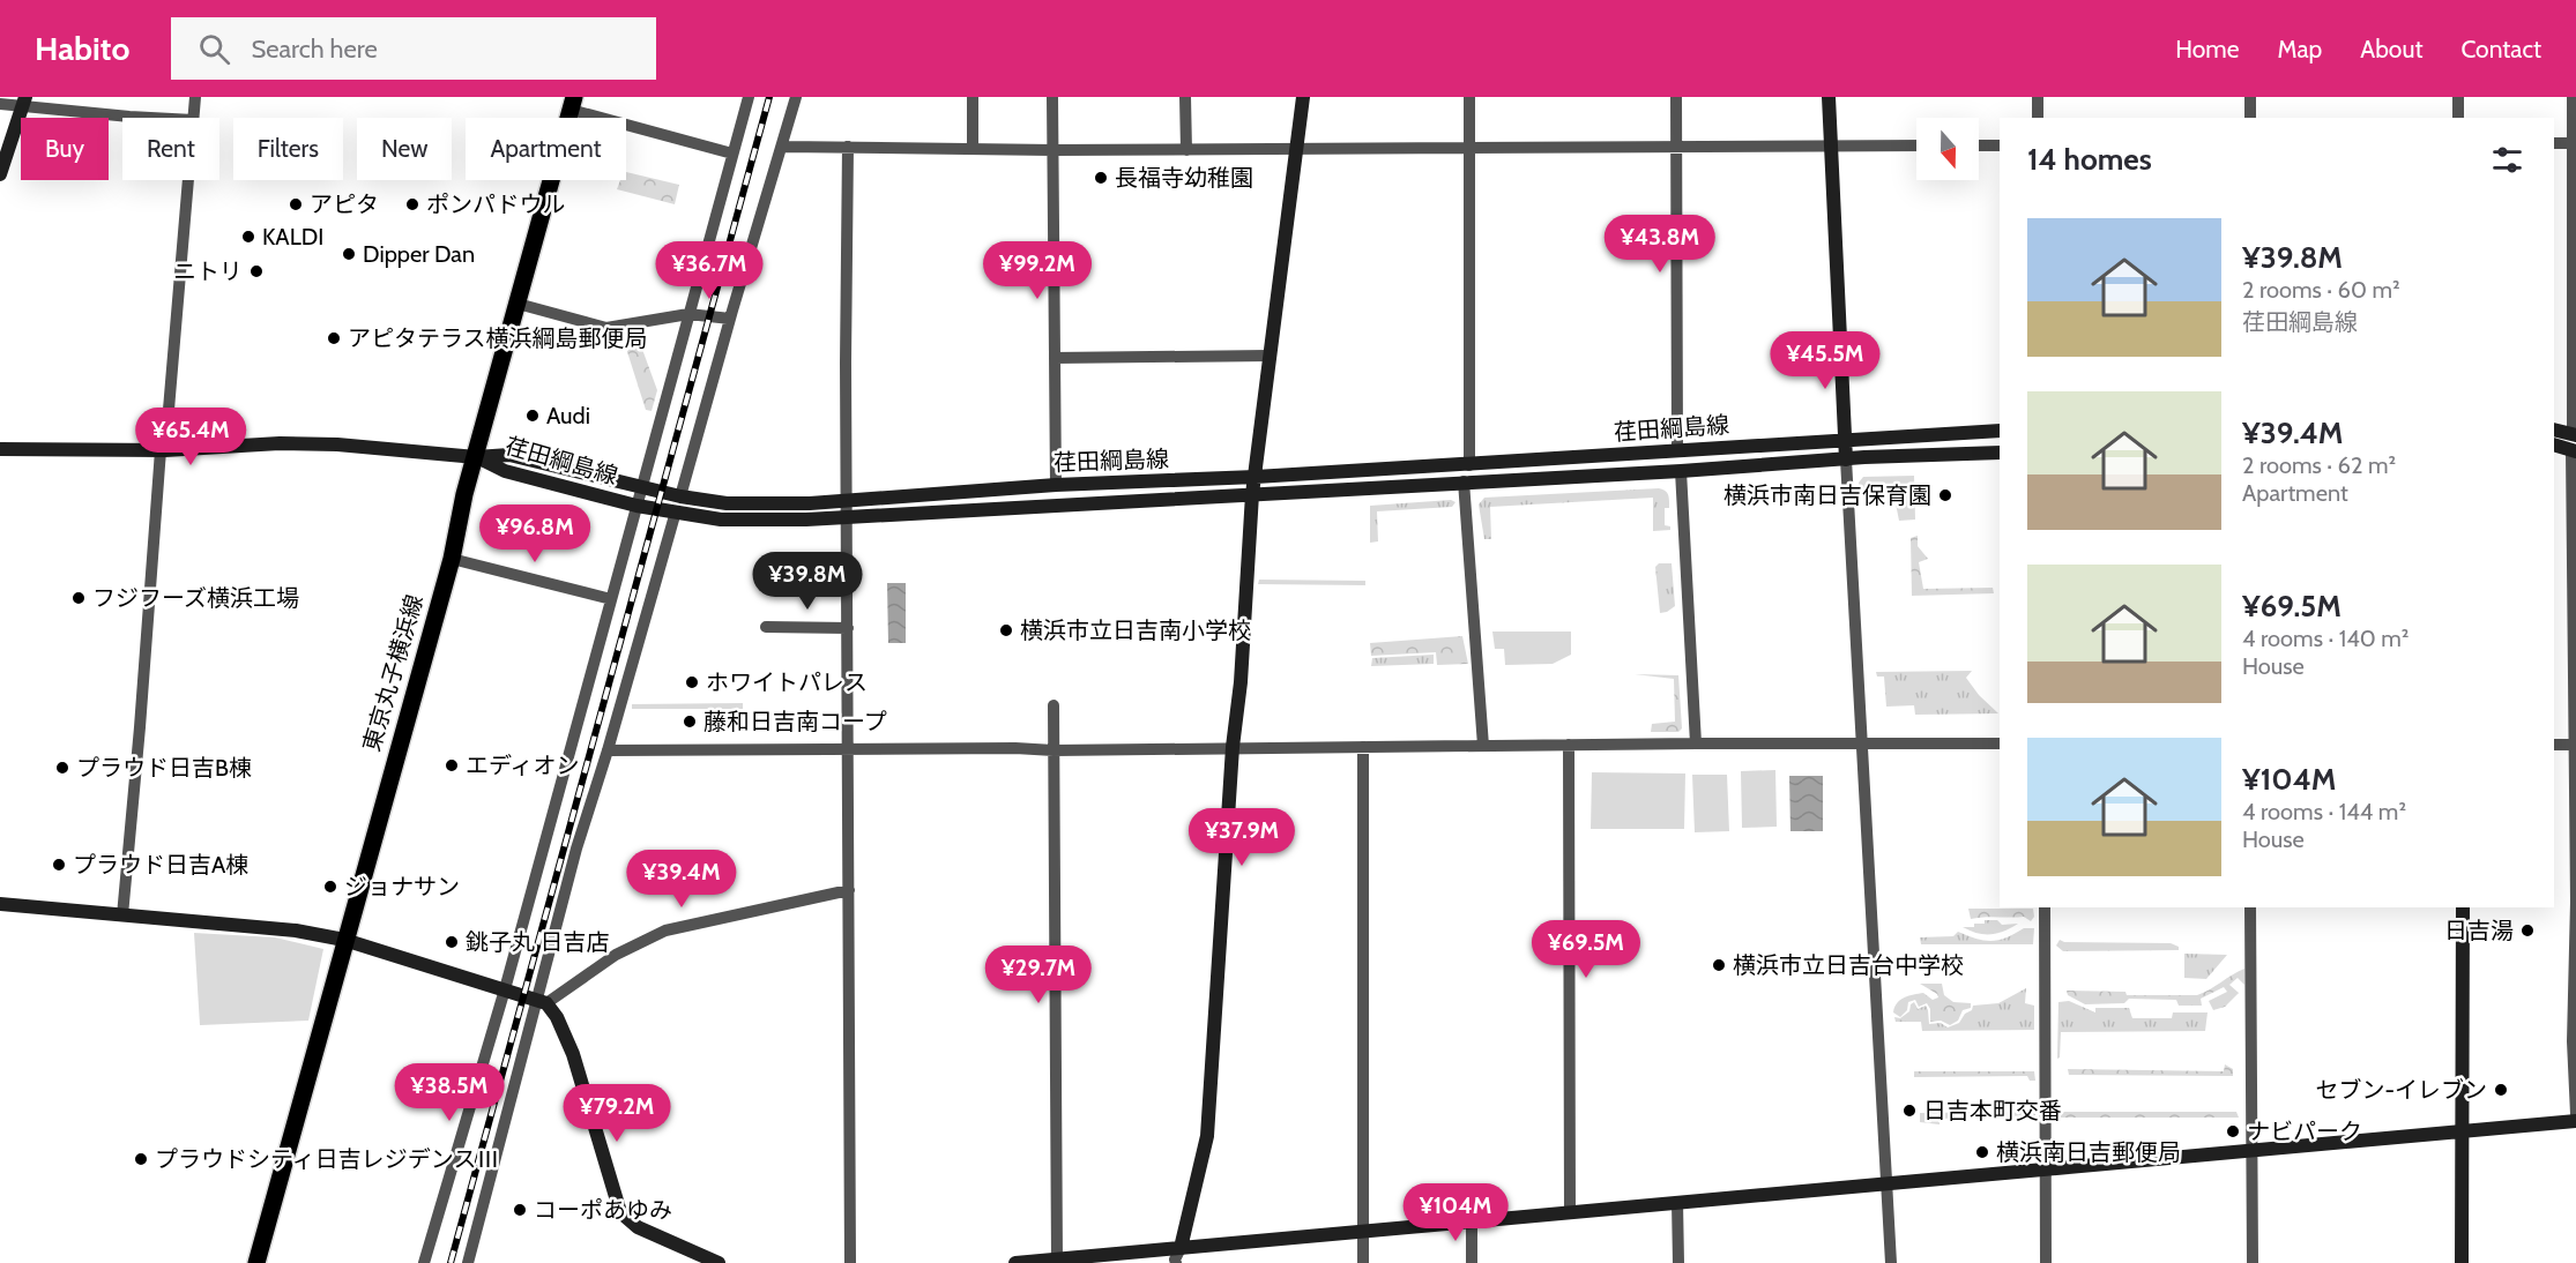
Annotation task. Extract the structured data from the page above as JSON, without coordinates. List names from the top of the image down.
{
  "streets": {
    "main road": ["東京丸子横浜線"],
    "street": ["荏田綱島線"]
  },
  "crossings": [
    ["荏田綱島線", "東京丸子横浜線"]
  ],
  "places": [
    "長福寺幼稚園",
    "アピタ",
    "ポンパドウル",
    "KALDI",
    "Dipper Dan",
    "ニトリ",
    "アピタテラス横浜綱島郵便局",
    "Audi",
    "横浜市南日吉保育園",
    "フジフーズ横浜工場",
    "横浜市立日吉南小学校",
    "ホワイトパレス",
    "藤和日吉南コープ",
    "エディオン",
    "プラウド日吉B棟",
    "プラウド日吉A棟",
    "ジョナサン",
    "日吉湯",
    "銚子丸 日吉店",
    "横浜市立日吉台中学校",
    "セブン-イレブン",
    "日吉本町交番",
    "ナビパーク",
    "横浜南日吉郵便局",
    "プラウドシティ日吉レジデンスⅢ",
    "コーポあゆみ"
  ],
  "north": "bottom",
  "page": {
    "header": "Habito",
    "search": "Search here",
    "nav": [
      "Home",
      "Map",
      "About",
      "Contact"
    ],
    "chip": [
      "Buy",
      "Rent",
      "Filters",
      "New",
      "Apartment"
    ],
    "heading": "14 homes",
    "list": [
      {
        "name": "¥39.8M",
        "note": "2 rooms · 60 m² · 荏田綱島線"
      },
      {
        "name": "¥39.4M",
        "note": "2 rooms · 62 m² · Apartment"
      },
      {
        "name": "¥69.5M",
        "note": "4 rooms · 140 m² · House"
      },
      {
        "name": "¥104M",
        "note": "4 rooms · 144 m² · House"
      }
    ],
    "price": [
      "¥43.8M",
      "¥36.7M",
      "¥99.2M",
      "¥45.5M",
      "¥65.4M",
      "¥96.8M",
      "¥39.8M",
      "¥37.9M",
      "¥39.4M",
      "¥69.5M",
      "¥29.7M",
      "¥38.5M",
      "¥79.2M",
      "¥104M"
    ]
  }
}
